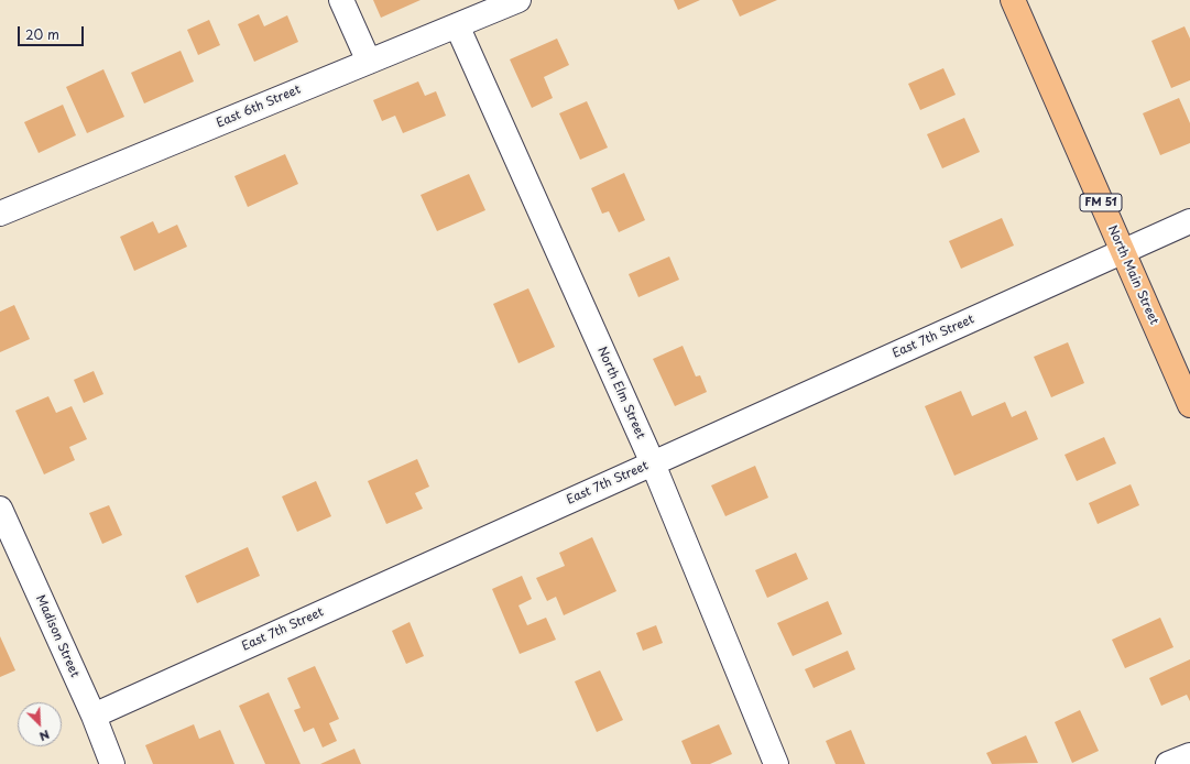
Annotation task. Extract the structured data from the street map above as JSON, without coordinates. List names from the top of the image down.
{
  "streets": {
    "main road": ["FM 51", "North Main Street"],
    "street": [
      "East 6th Street",
      "East 7th Street",
      "North Elm Street",
      "Madison Street"
    ]
  },
  "crossings": [
    ["East 6th Street", "North Elm Street"],
    ["North Main Street", "East 7th Street"],
    ["East 7th Street", "North Elm Street"],
    ["East 7th Street", "Madison Street"]
  ],
  "scale_bar": "20 m",
  "north": "bottom right"
}
